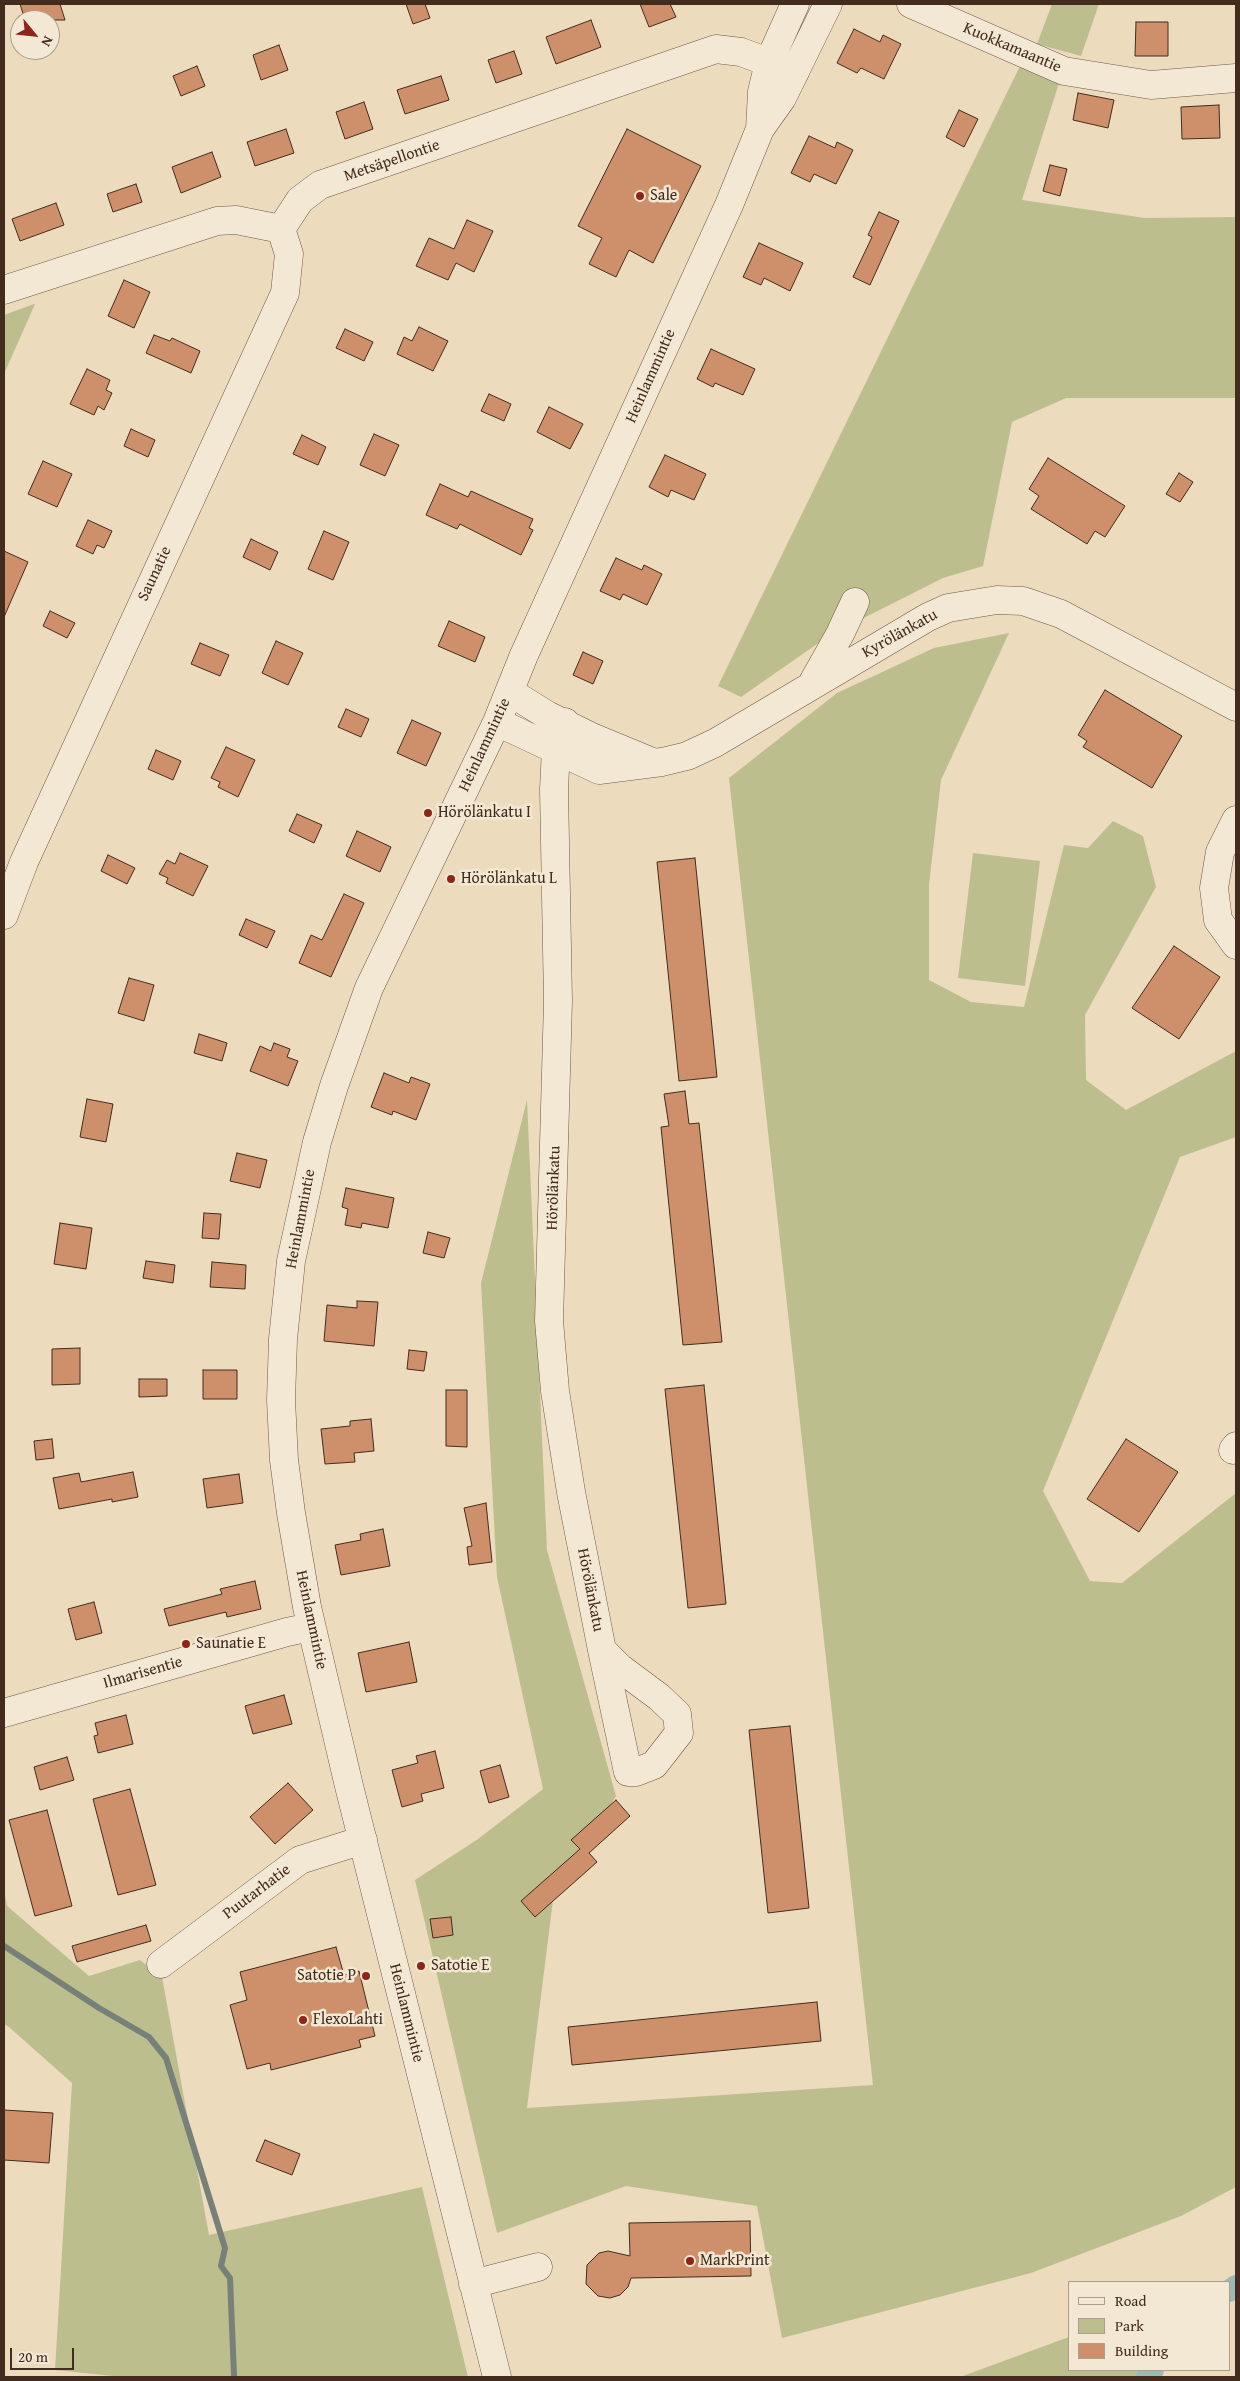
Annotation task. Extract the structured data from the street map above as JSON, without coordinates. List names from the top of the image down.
{
  "streets": {
    "street": [
      "Kuokkamaantie",
      "Metsäpellontie",
      "Heinlammintie",
      "Saunatie",
      "Kyrölänkatu",
      "Hörölänkatu",
      "Ilmarisentie",
      "Puutarhatie"
    ]
  },
  "crossings": [
    ["Metsäpellontie", "Heinlammintie"],
    ["Metsäpellontie", "Saunatie"],
    ["Heinlammintie", "Kyrölänkatu"],
    ["Heinlammintie", "Ilmarisentie"],
    ["Heinlammintie", "Puutarhatie"],
    ["Kyrölänkatu", "Hörölänkatu"]
  ],
  "places": [
    "Sale",
    "Hörölänkatu I",
    "Hörölänkatu L",
    "Saunatie E",
    "Satotie E",
    "Satotie P",
    "FlexoLahti",
    "MarkPrint"
  ],
  "legend": ["Road", "Park", "Building"],
  "scale_bar": "20 m",
  "north": "bottom right"
}
